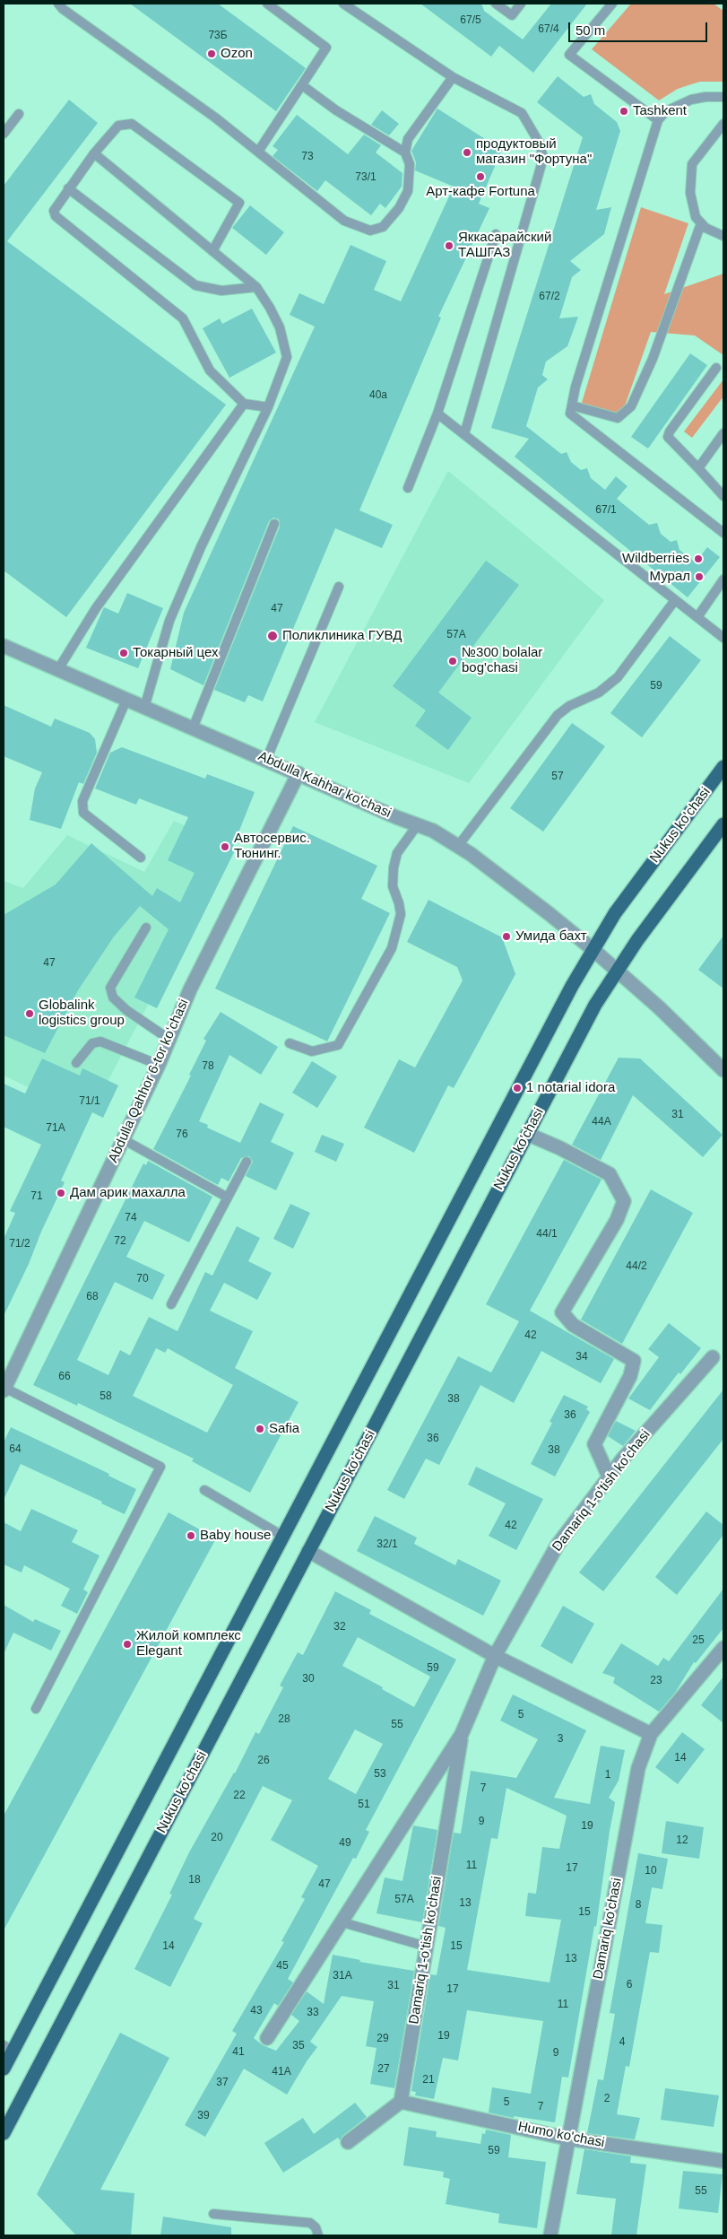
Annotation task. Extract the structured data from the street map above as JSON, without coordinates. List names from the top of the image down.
{
  "streets": {
    "main road": ["Nukus ko'chasi"],
    "street": [
      "Abdulla Kahhar ko'chasi",
      "Abdulla Qahhor 6-tor koʻchasi",
      "Damariq 1-o'tish ko'chasi",
      "Damariq ko'chasi",
      "Humo ko'chasi"
    ]
  },
  "crossings": [
    ["Abdulla Kahhar ko'chasi", "Nukus ko'chasi"],
    ["Abdulla Kahhar ko'chasi", "Abdulla Qahhor 6-tor koʻchasi"],
    ["Damariq 1-o'tish ko'chasi", "Humo ko'chasi"],
    ["Damariq ko'chasi", "Humo ko'chasi"]
  ],
  "places": [
    "Ozon",
    "Tashkent",
    "продуктовый магазин \"Фортуна\"",
    "Арт-кафе Fortuna",
    "Яккасарайский ТАШГАЗ",
    "Wildberries",
    "Мурал",
    "Поликлиника ГУВД",
    "Токарный цех",
    "№300 bolalar bog'chasi",
    "Автосервис. Тюнинг.",
    "Умида бахт",
    "Globalink logistics group",
    "1 notarial idora",
    "Дам арик махалла",
    "Safia",
    "Baby house",
    "Жилой комплекс Elegant"
  ],
  "house_numbers": [
    "67/5",
    "67/4",
    "73Б",
    "73",
    "73/1",
    "67/2",
    "40а",
    "67/1",
    "47",
    "57A",
    "59",
    "57",
    "47",
    "78",
    "71/1",
    "31",
    "44А",
    "71A",
    "76",
    "71",
    "74",
    "44/1",
    "72",
    "71/2",
    "44/2",
    "70",
    "68",
    "42",
    "34",
    "66",
    "58",
    "38",
    "36",
    "36",
    "64",
    "38",
    "42",
    "32/1",
    "32",
    "25",
    "59",
    "30",
    "23",
    "5",
    "28",
    "55",
    "3",
    "14",
    "26",
    "53",
    "1",
    "7",
    "22",
    "51",
    "9",
    "19",
    "20",
    "12",
    "49",
    "11",
    "17",
    "10",
    "18",
    "47",
    "57A",
    "13",
    "8",
    "15",
    "14",
    "15",
    "13",
    "45",
    "31A",
    "6",
    "31",
    "17",
    "11",
    "43",
    "33",
    "19",
    "29",
    "4",
    "35",
    "41",
    "9",
    "27",
    "41A",
    "21",
    "37",
    "2",
    "5",
    "7",
    "39",
    "59",
    "55"
  ],
  "scale_bar": "50 m"
}
